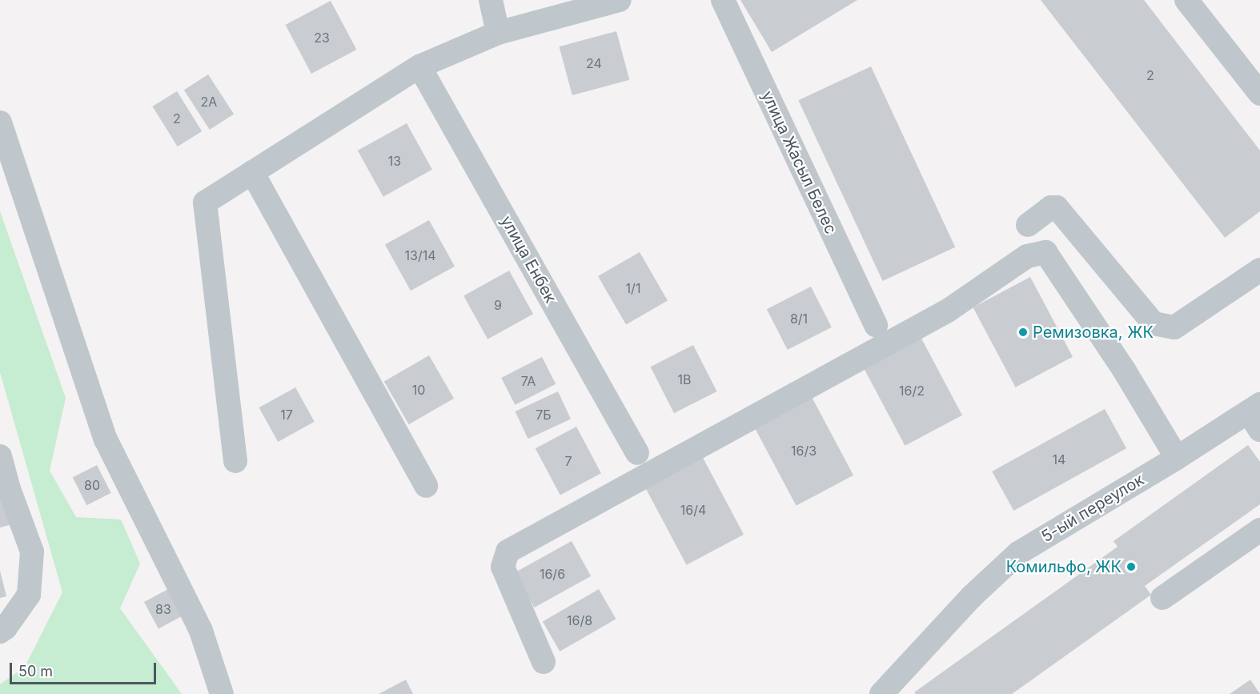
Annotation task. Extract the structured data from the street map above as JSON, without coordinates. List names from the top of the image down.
{
  "streets": {
    "street": ["улица Жасыл Белес", "улица Енбек", "5-ый переулок"]
  },
  "places": ["Ремизовка, ЖК", "Комильфо, ЖК"],
  "house_numbers": [
    "23",
    "24",
    "2",
    "2А",
    "2",
    "13",
    "13/14",
    "1/1",
    "9",
    "8/1",
    "1В",
    "7А",
    "10",
    "16/2",
    "17",
    "7Б",
    "16/3",
    "14",
    "7",
    "80",
    "16/4",
    "16/6",
    "83",
    "16/8"
  ],
  "scale_bar": "50 m"
}
